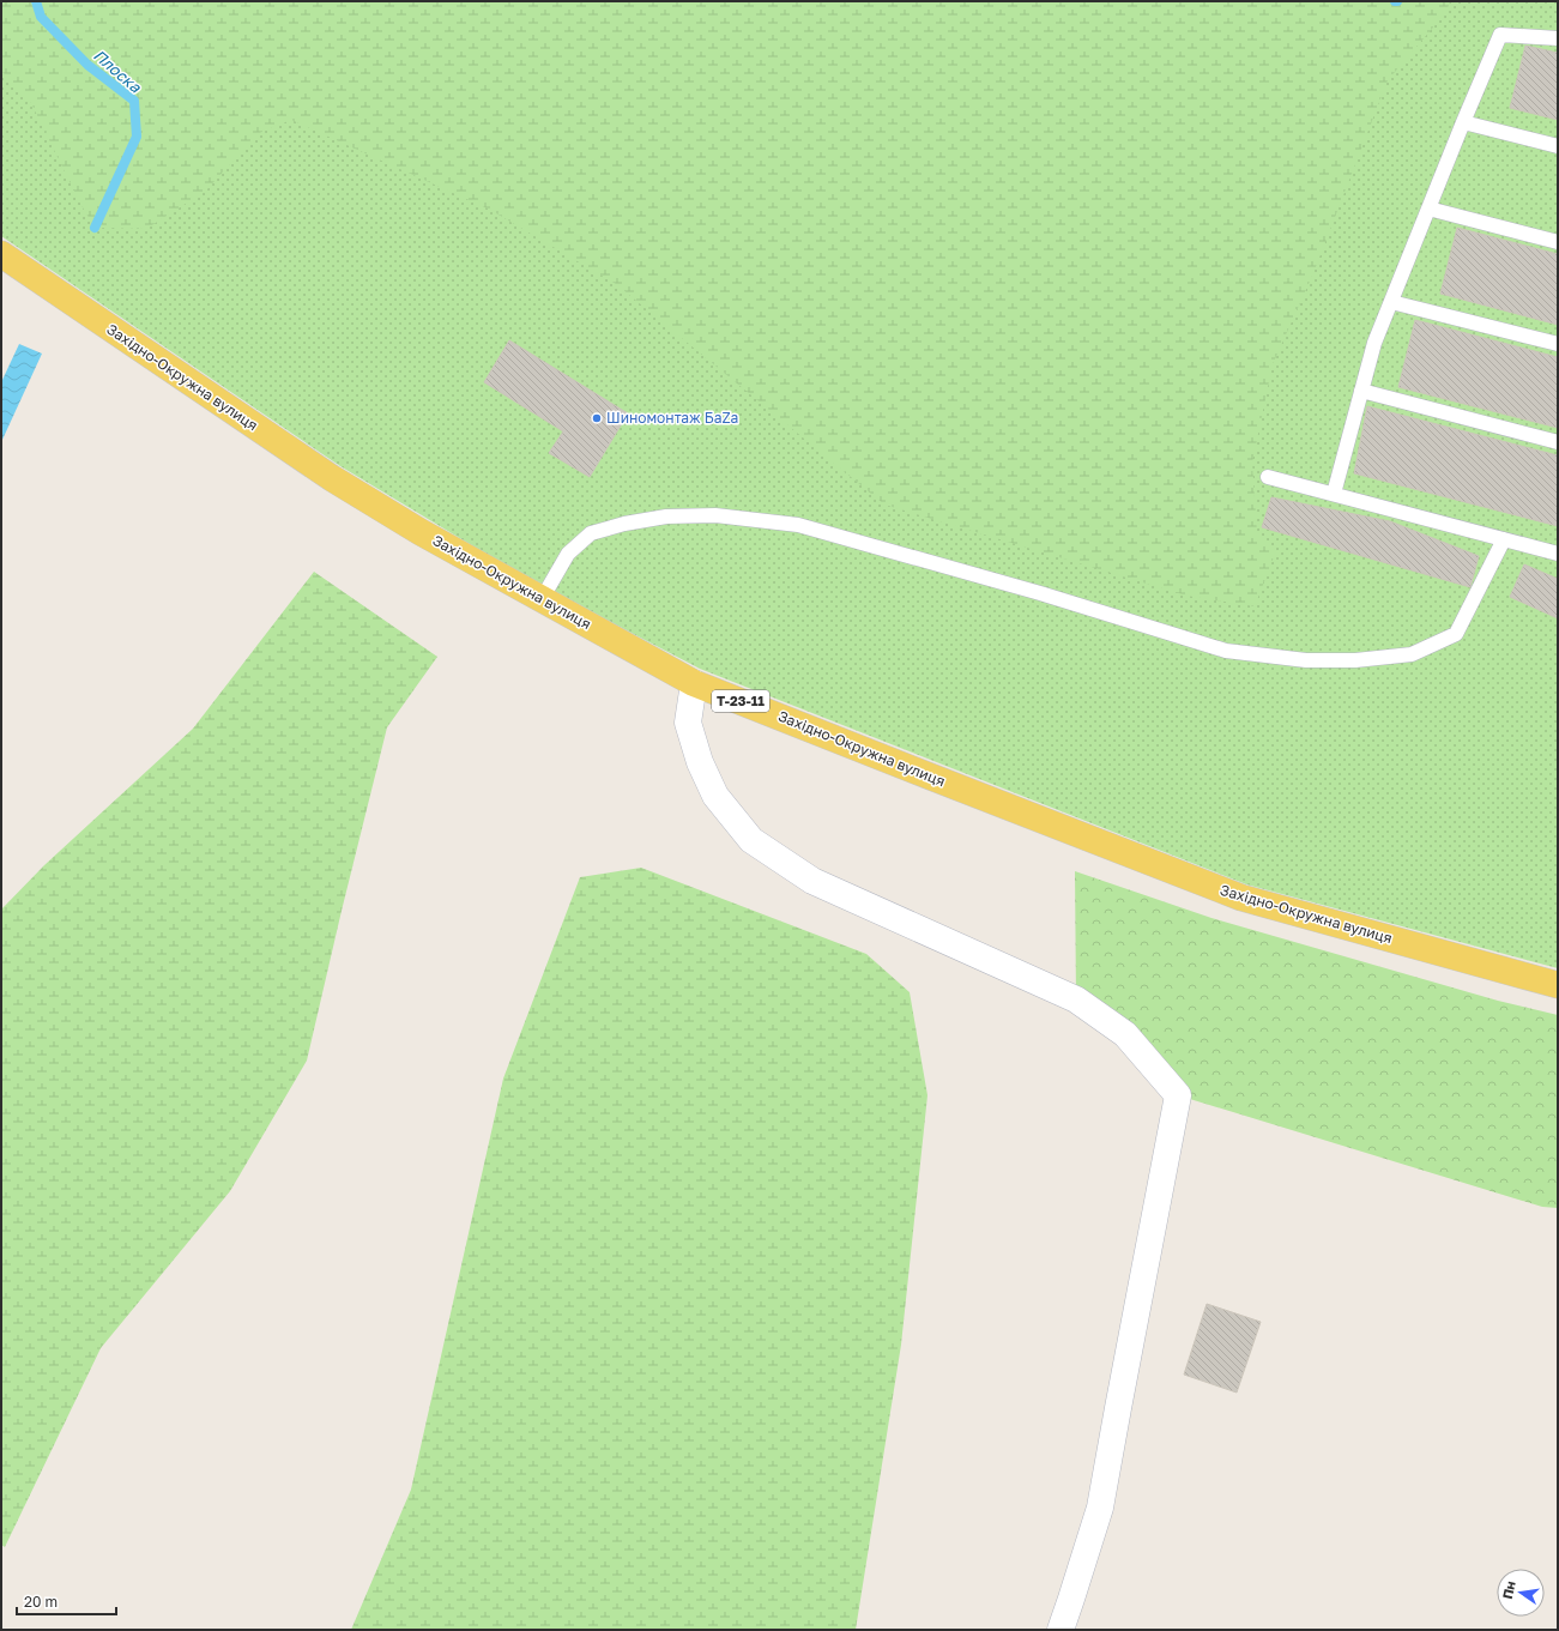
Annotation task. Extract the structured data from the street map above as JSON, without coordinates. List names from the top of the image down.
{
  "streets": {
    "main road": ["Західно-Окружна вулиця", "Т-23-11"]
  },
  "water": ["Плоска"],
  "places": ["Шиномонтаж БаZa"],
  "scale_bar": "20 m",
  "north": "left"
}
